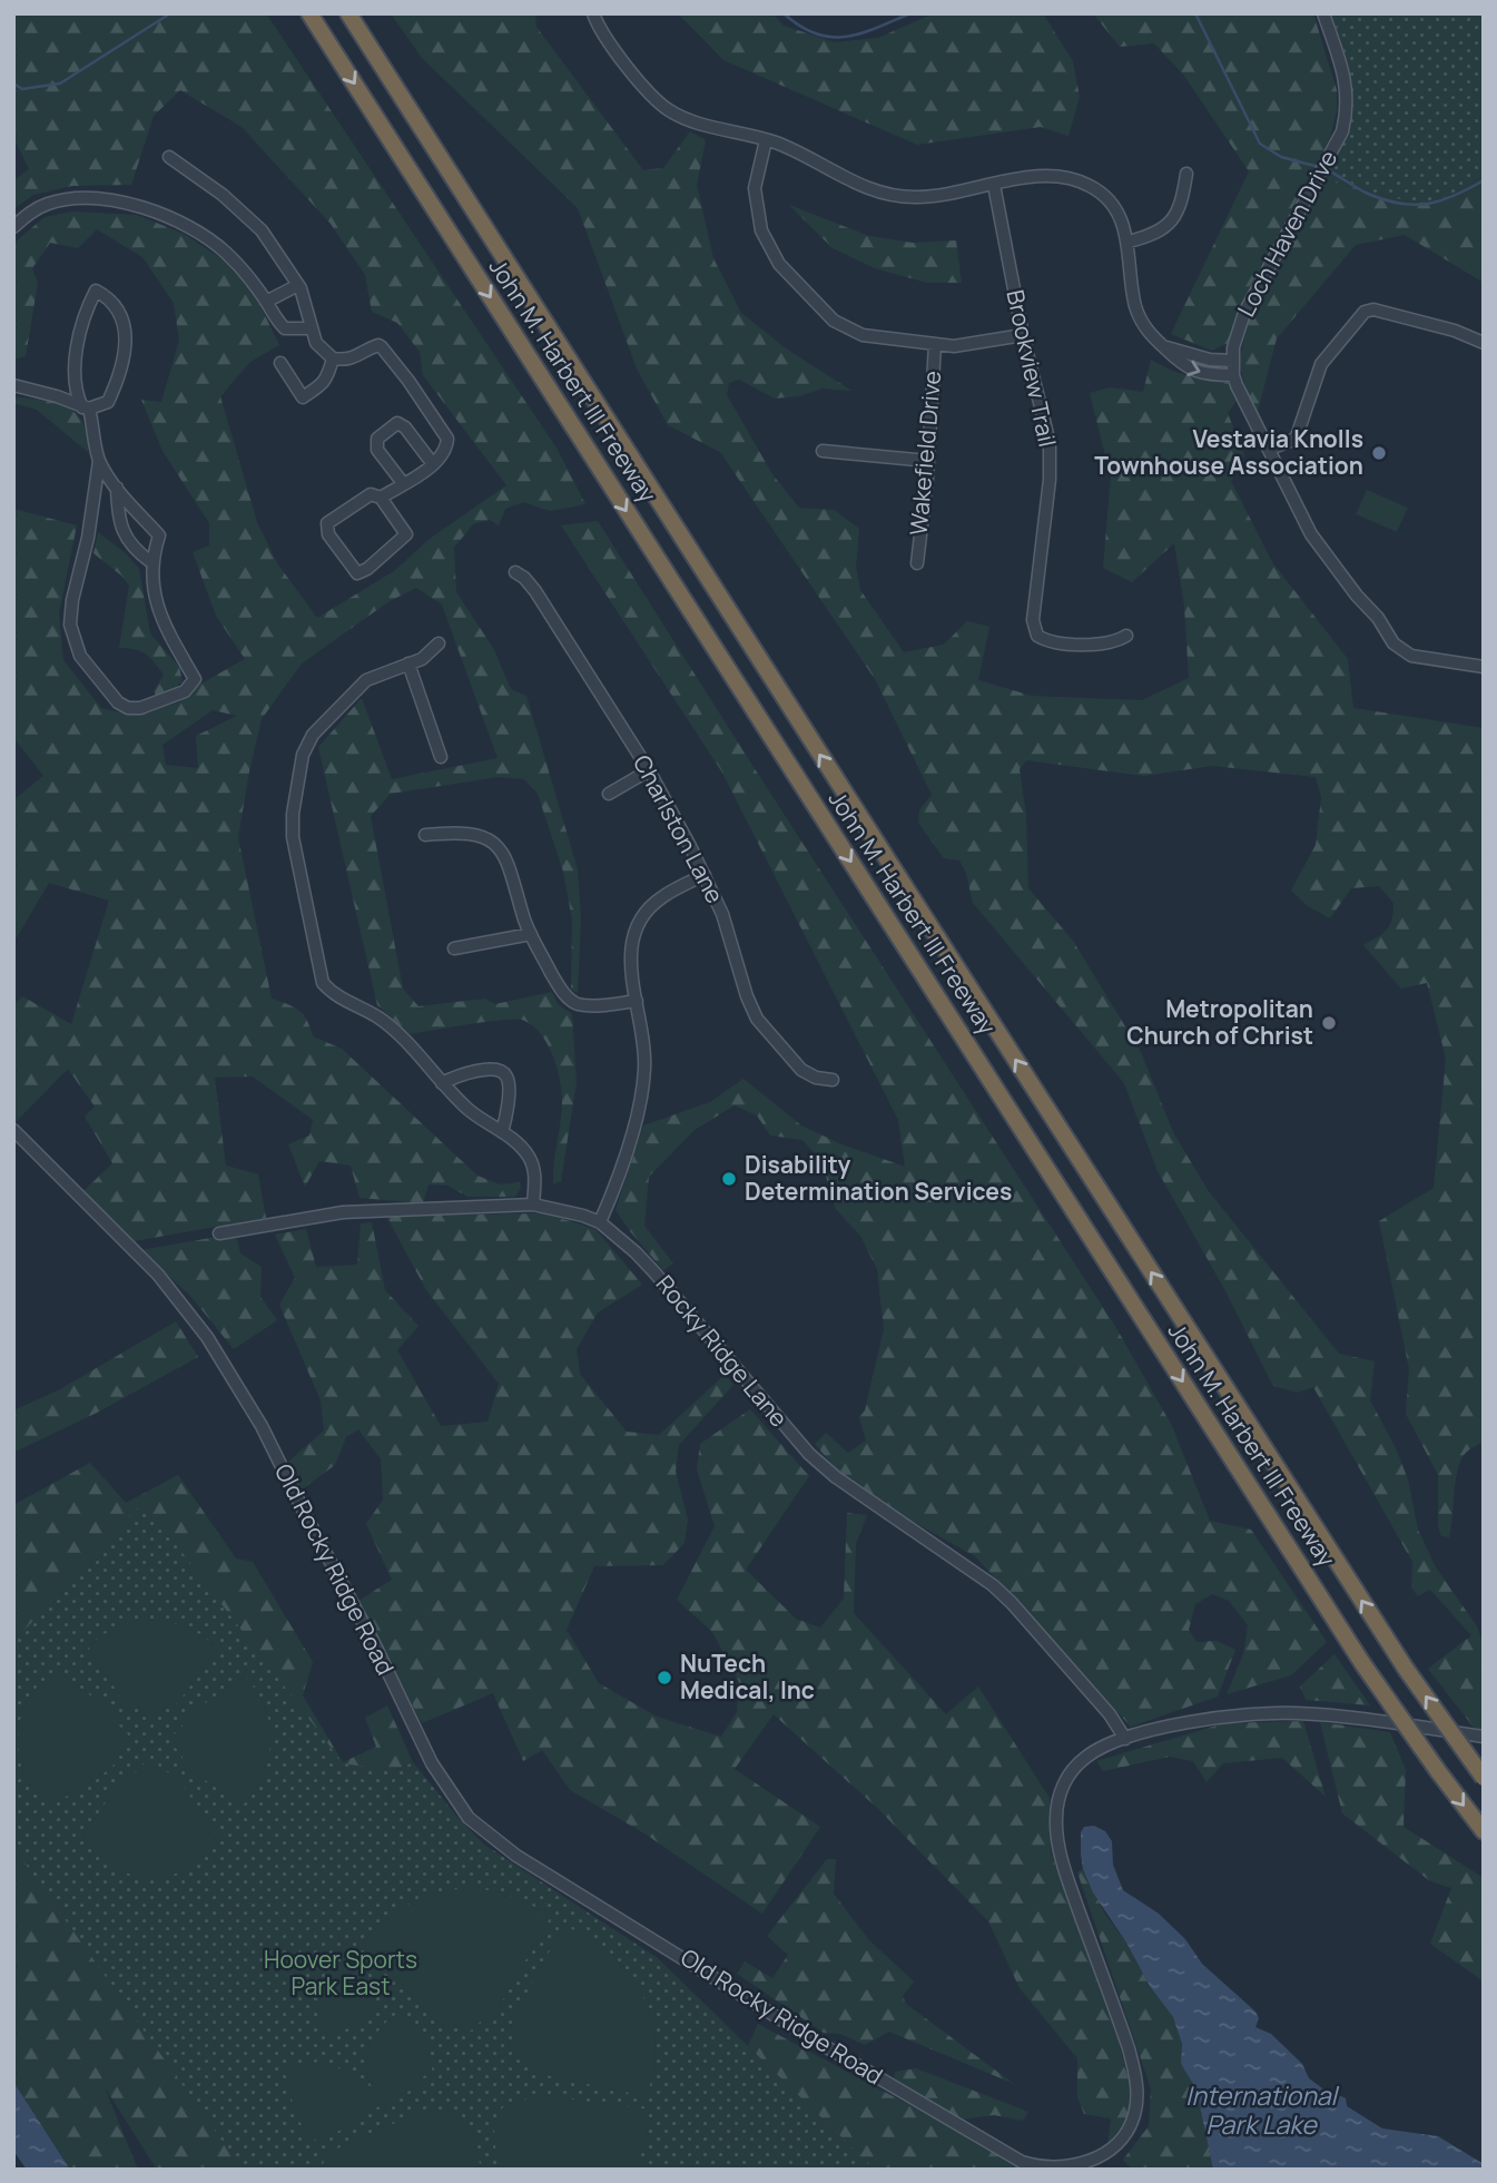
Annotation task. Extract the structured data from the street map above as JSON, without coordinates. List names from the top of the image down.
{
  "streets": {
    "highway": ["John M. Harbert III Freeway"],
    "street": [
      "Loch Haven Drive",
      "Brookview Trail",
      "Wakefield Drive",
      "Charlston Lane",
      "Rocky Ridge Lane",
      "Old Rocky Ridge Road"
    ]
  },
  "crossings": [
    ["Rocky Ridge Lane", "Old Rocky Ridge Road"]
  ],
  "water": ["International Park Lake"],
  "parks": ["Hoover Sports Park East"],
  "places": [
    "Vestavia Knolls Townhouse Association",
    "Metropolitan Church of Christ",
    "Disability Determination Services",
    "NuTech Medical, Inc"
  ]
}
